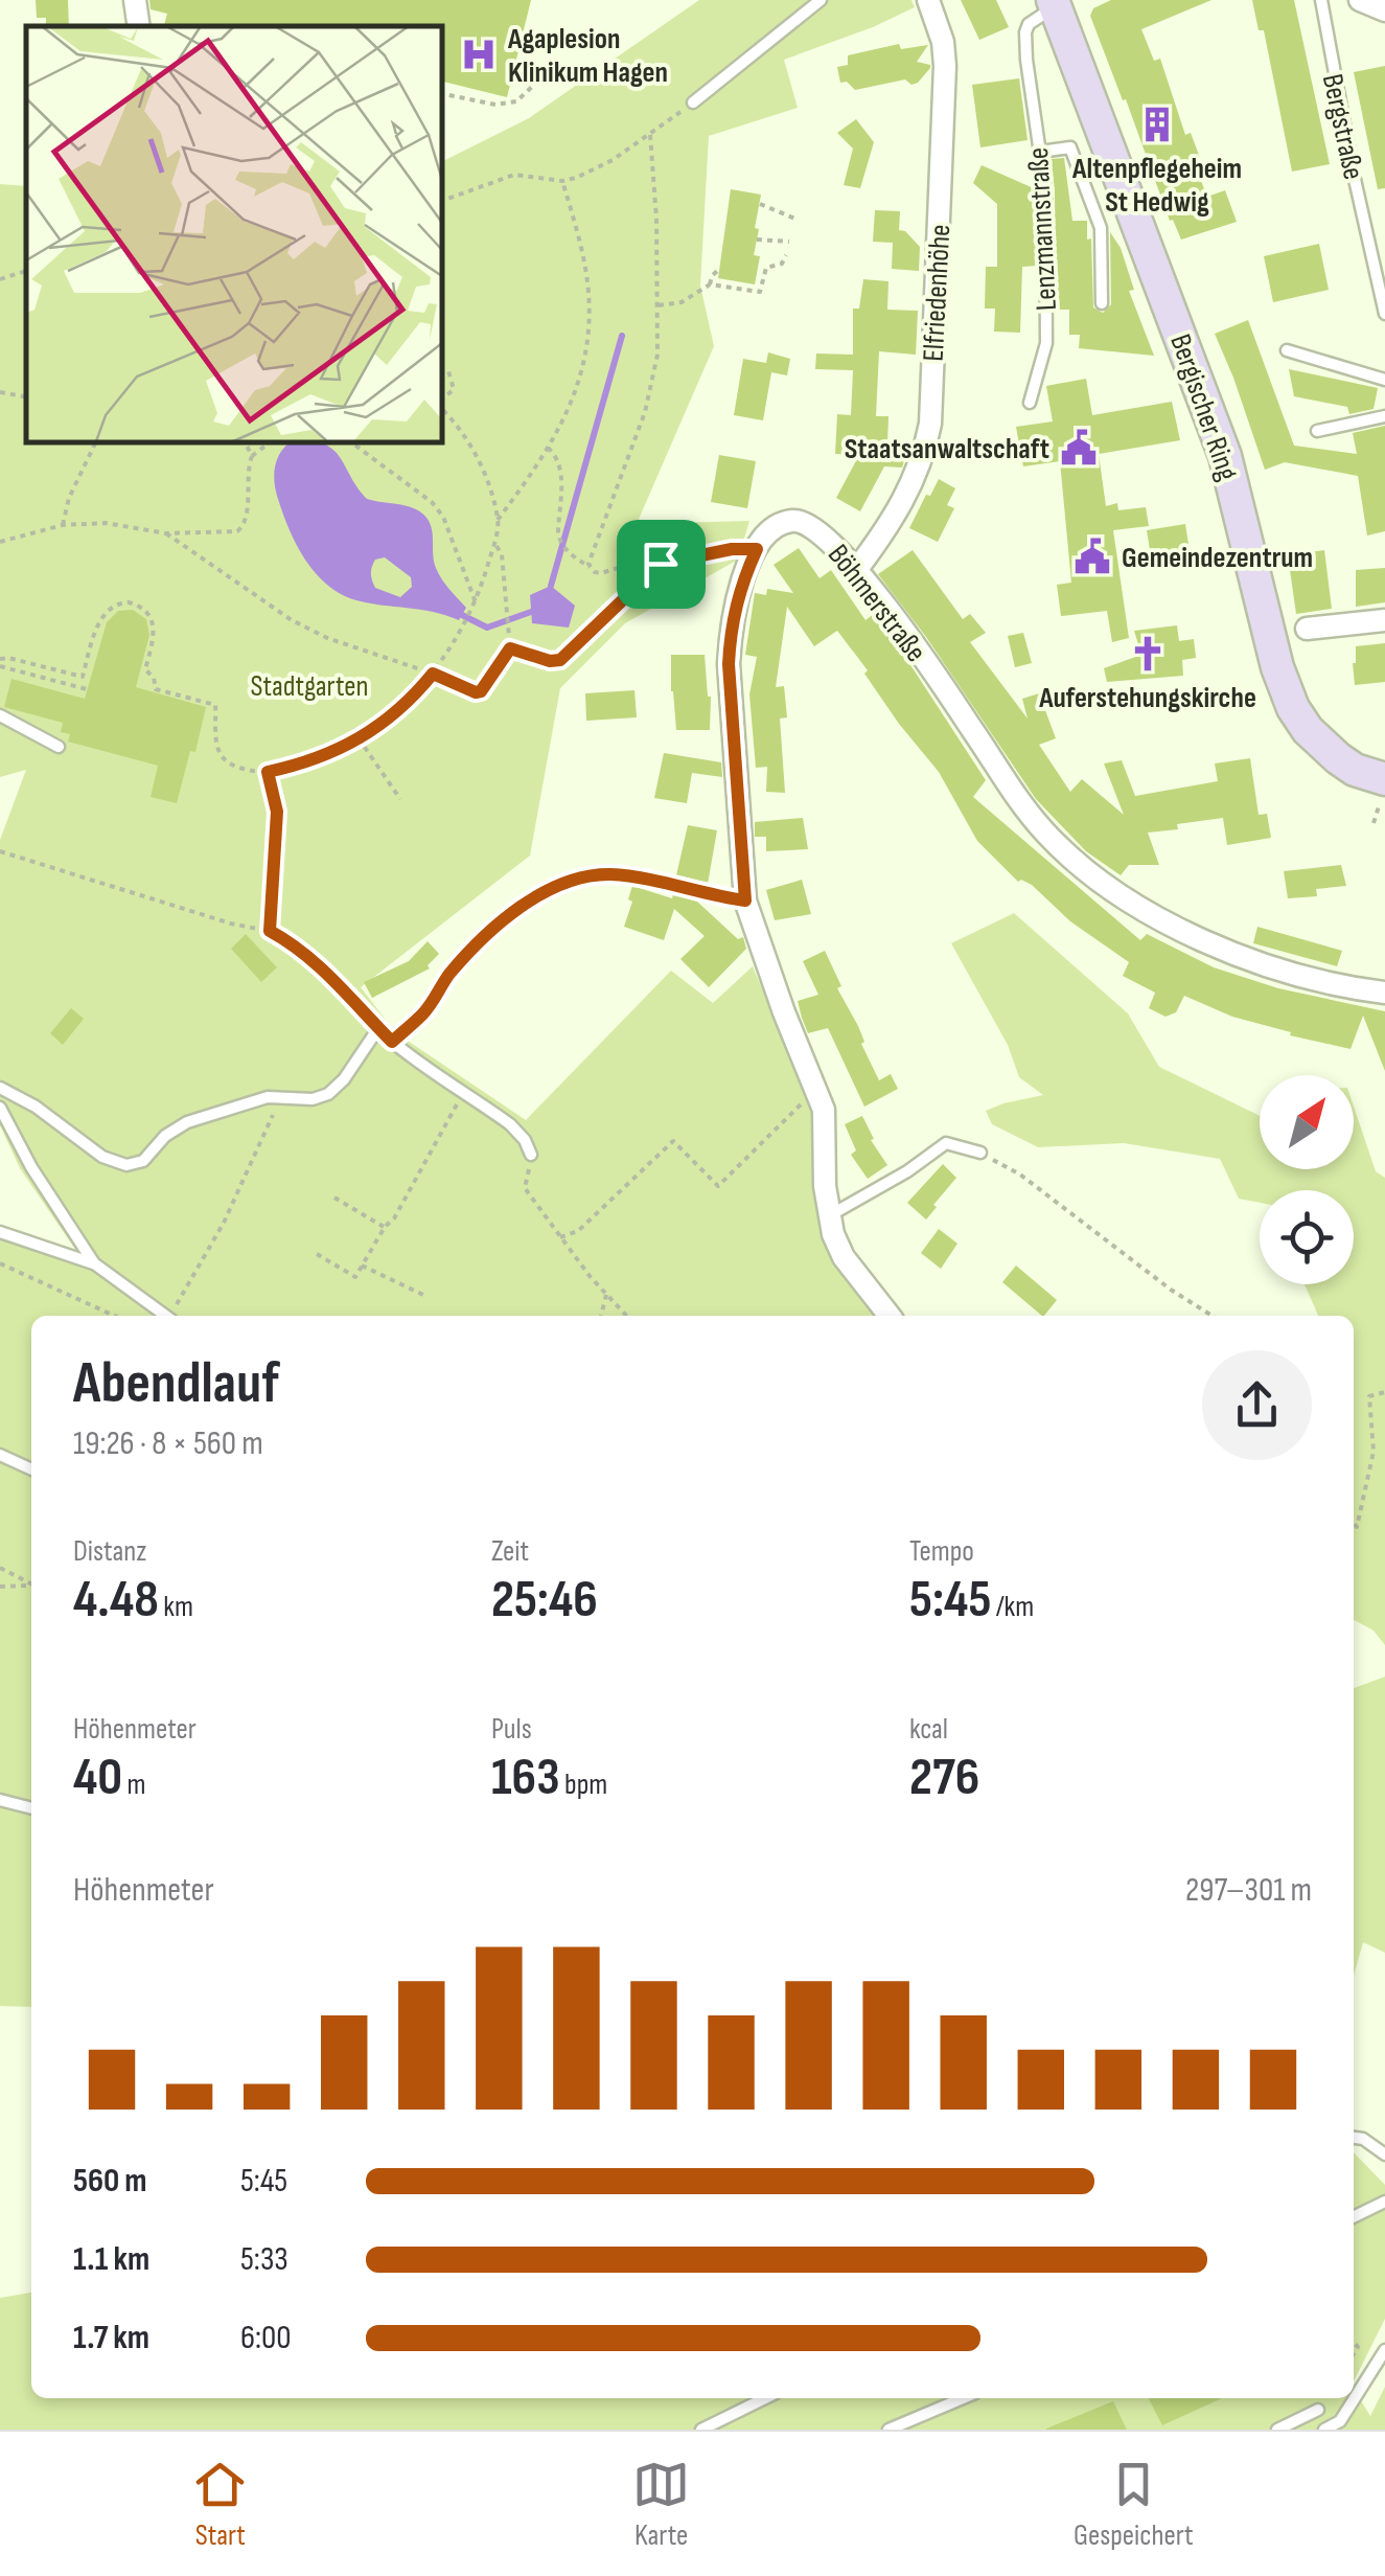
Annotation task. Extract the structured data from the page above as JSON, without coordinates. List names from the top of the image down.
{
  "streets": {
    "main road": ["Bergischer Ring"],
    "street": ["Elfriedenhöhe", "Böhmerstraße"],
    "lane": ["Bergstraße", "Lenzmannstraße"]
  },
  "crossings": [
    ["Lenzmannstraße", "Bergischer Ring"],
    ["Elfriedenhöhe", "Böhmerstraße"]
  ],
  "parks": ["Stadtgarten"],
  "places": {
    "hospital": ["Agaplesion Klinikum Hagen"],
    "building": ["Altenpflegeheim St Hedwig"],
    "public building": ["Staatsanwaltschaft", "Gemeindezentrum"],
    "church": ["Auferstehungskirche"]
  },
  "north": "top right",
  "page": {
    "heading": ["Abendlauf", "19:26 · 8 × 560 m"],
    "stats": [
      ["Distanz", "4.48 km"],
      ["Zeit", "25:46"],
      ["Tempo", "5:45 /km"],
      ["Höhenmeter", "40 m"],
      ["Puls", "163 bpm"],
      ["kcal", "276"]
    ],
    "chart": ["Höhenmeter", "297–301 m"],
    "list": [
      {
        "name": "560 m",
        "note": "5:45"
      },
      {
        "name": "1.1 km",
        "note": "5:33"
      },
      {
        "name": "1.7 km",
        "note": "6:00"
      }
    ],
    "tabs": ["Start", "Karte", "Gespeichert"]
  }
}
